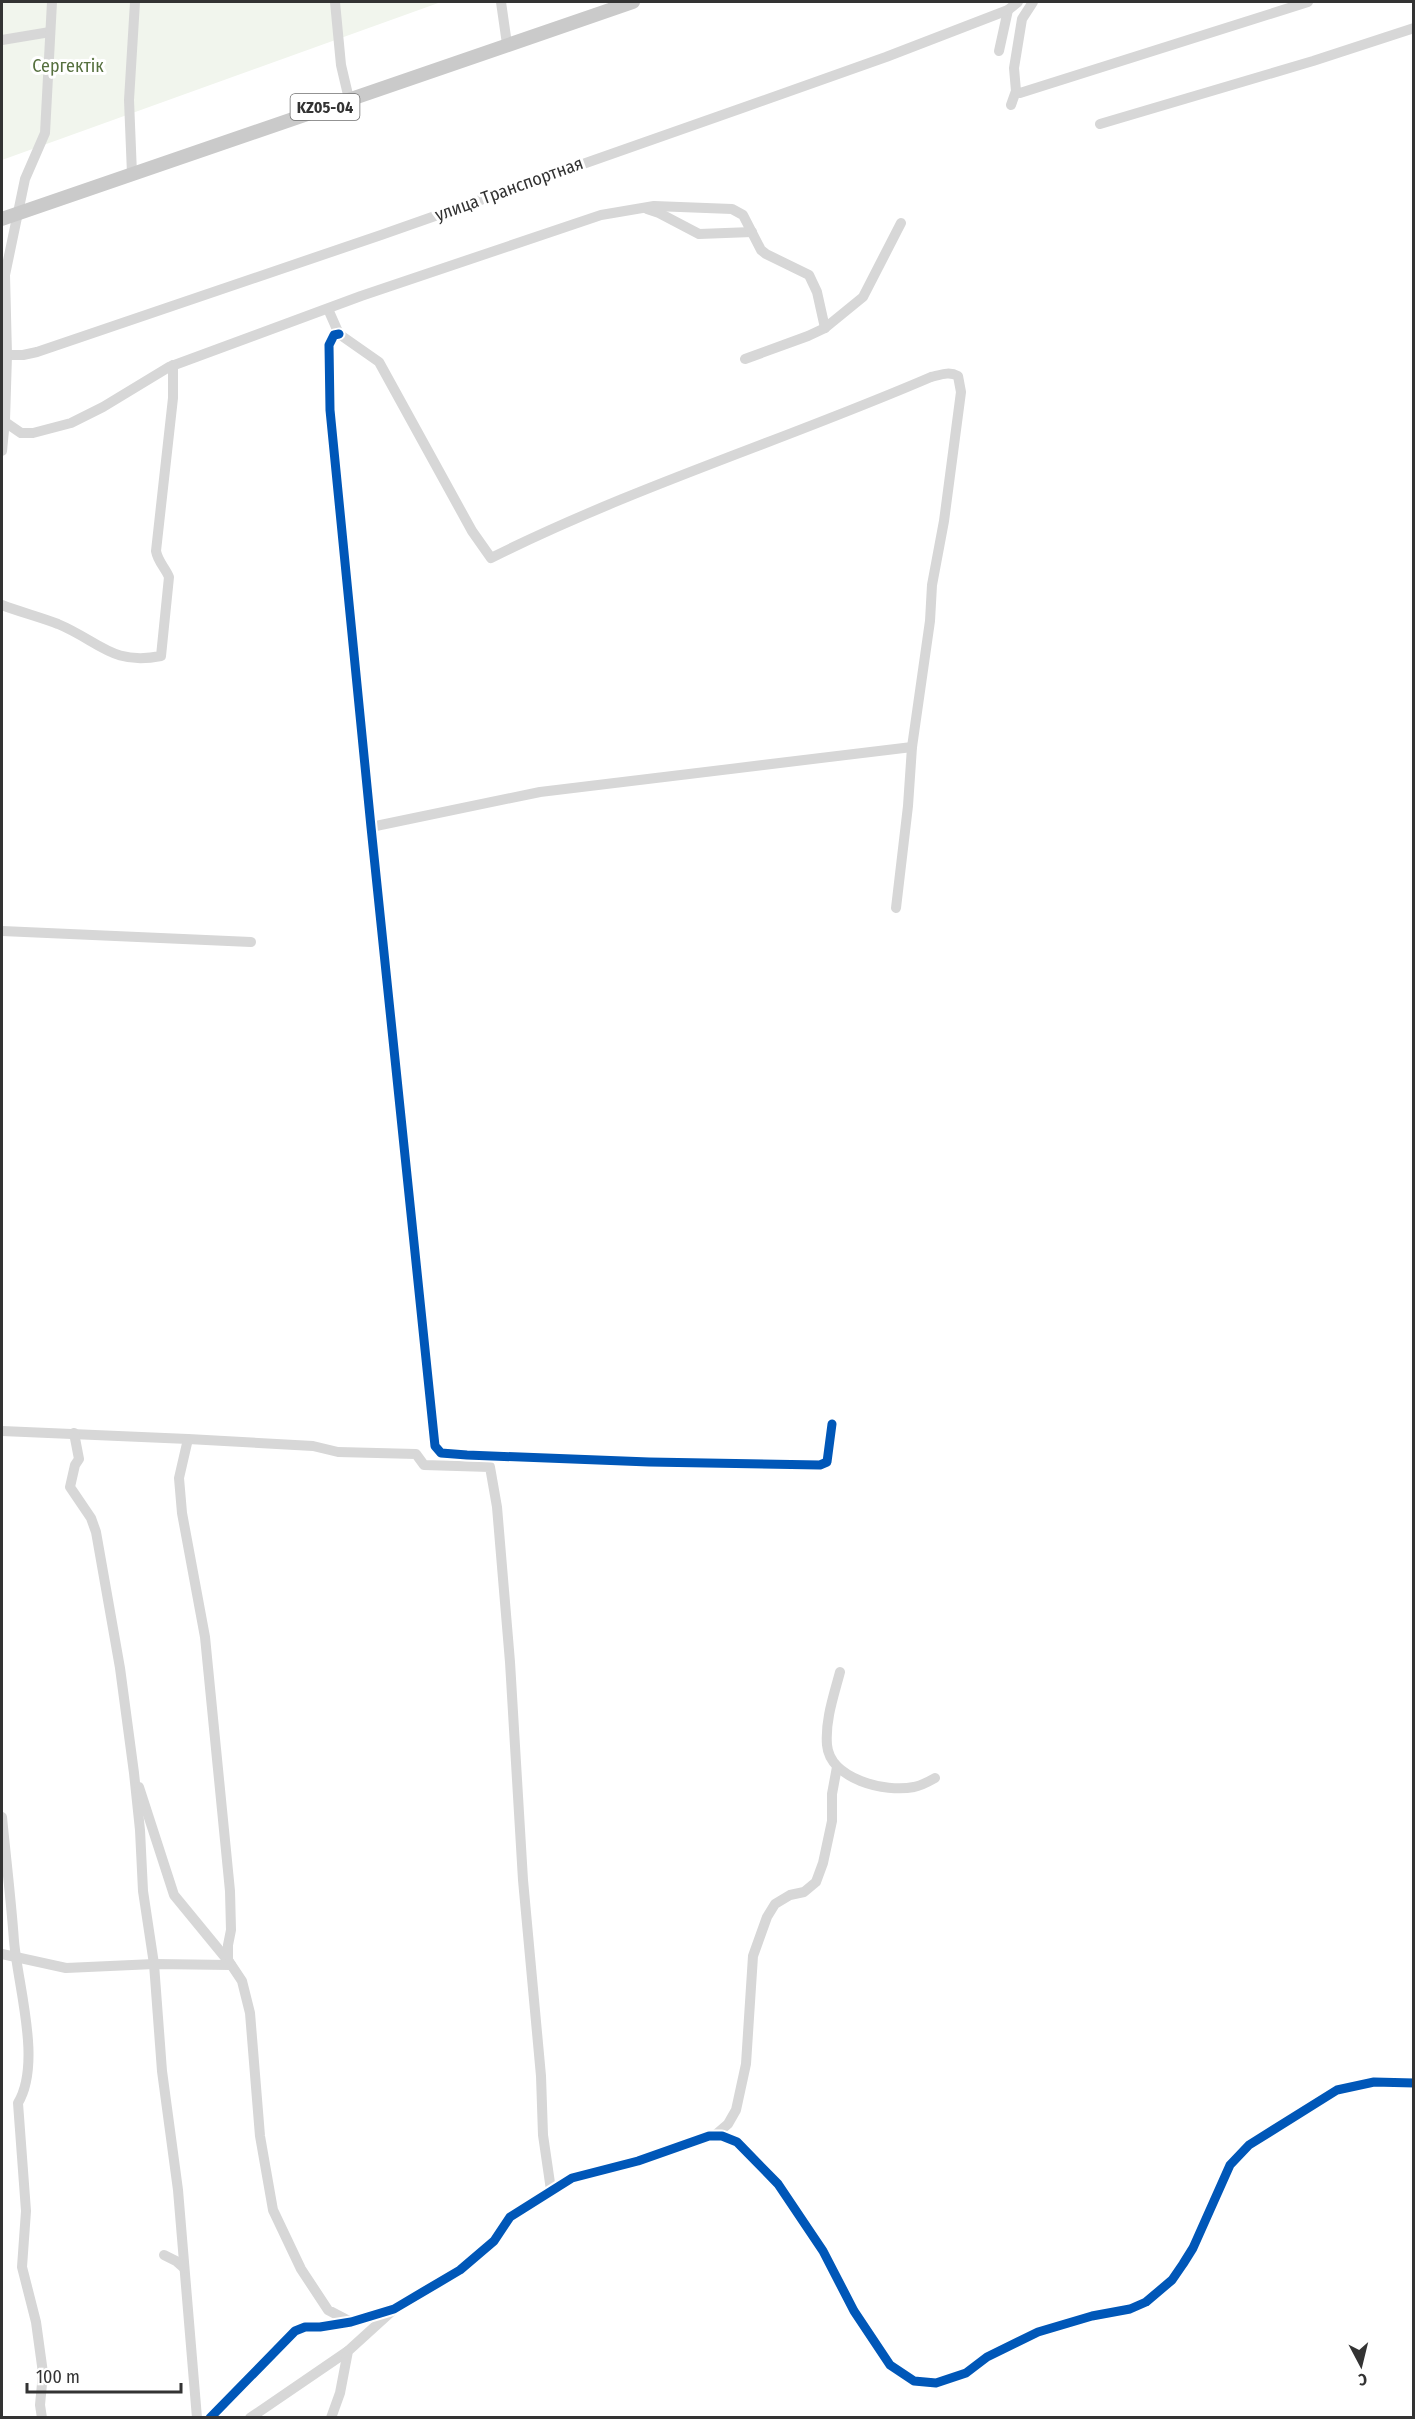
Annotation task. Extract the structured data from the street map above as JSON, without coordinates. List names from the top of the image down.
{
  "streets": {
    "main road": ["KZ05-04"],
    "street": ["улица Транспортная"]
  },
  "parks": ["Сергектік"],
  "scale_bar": "100 m",
  "north": "bottom"
}
